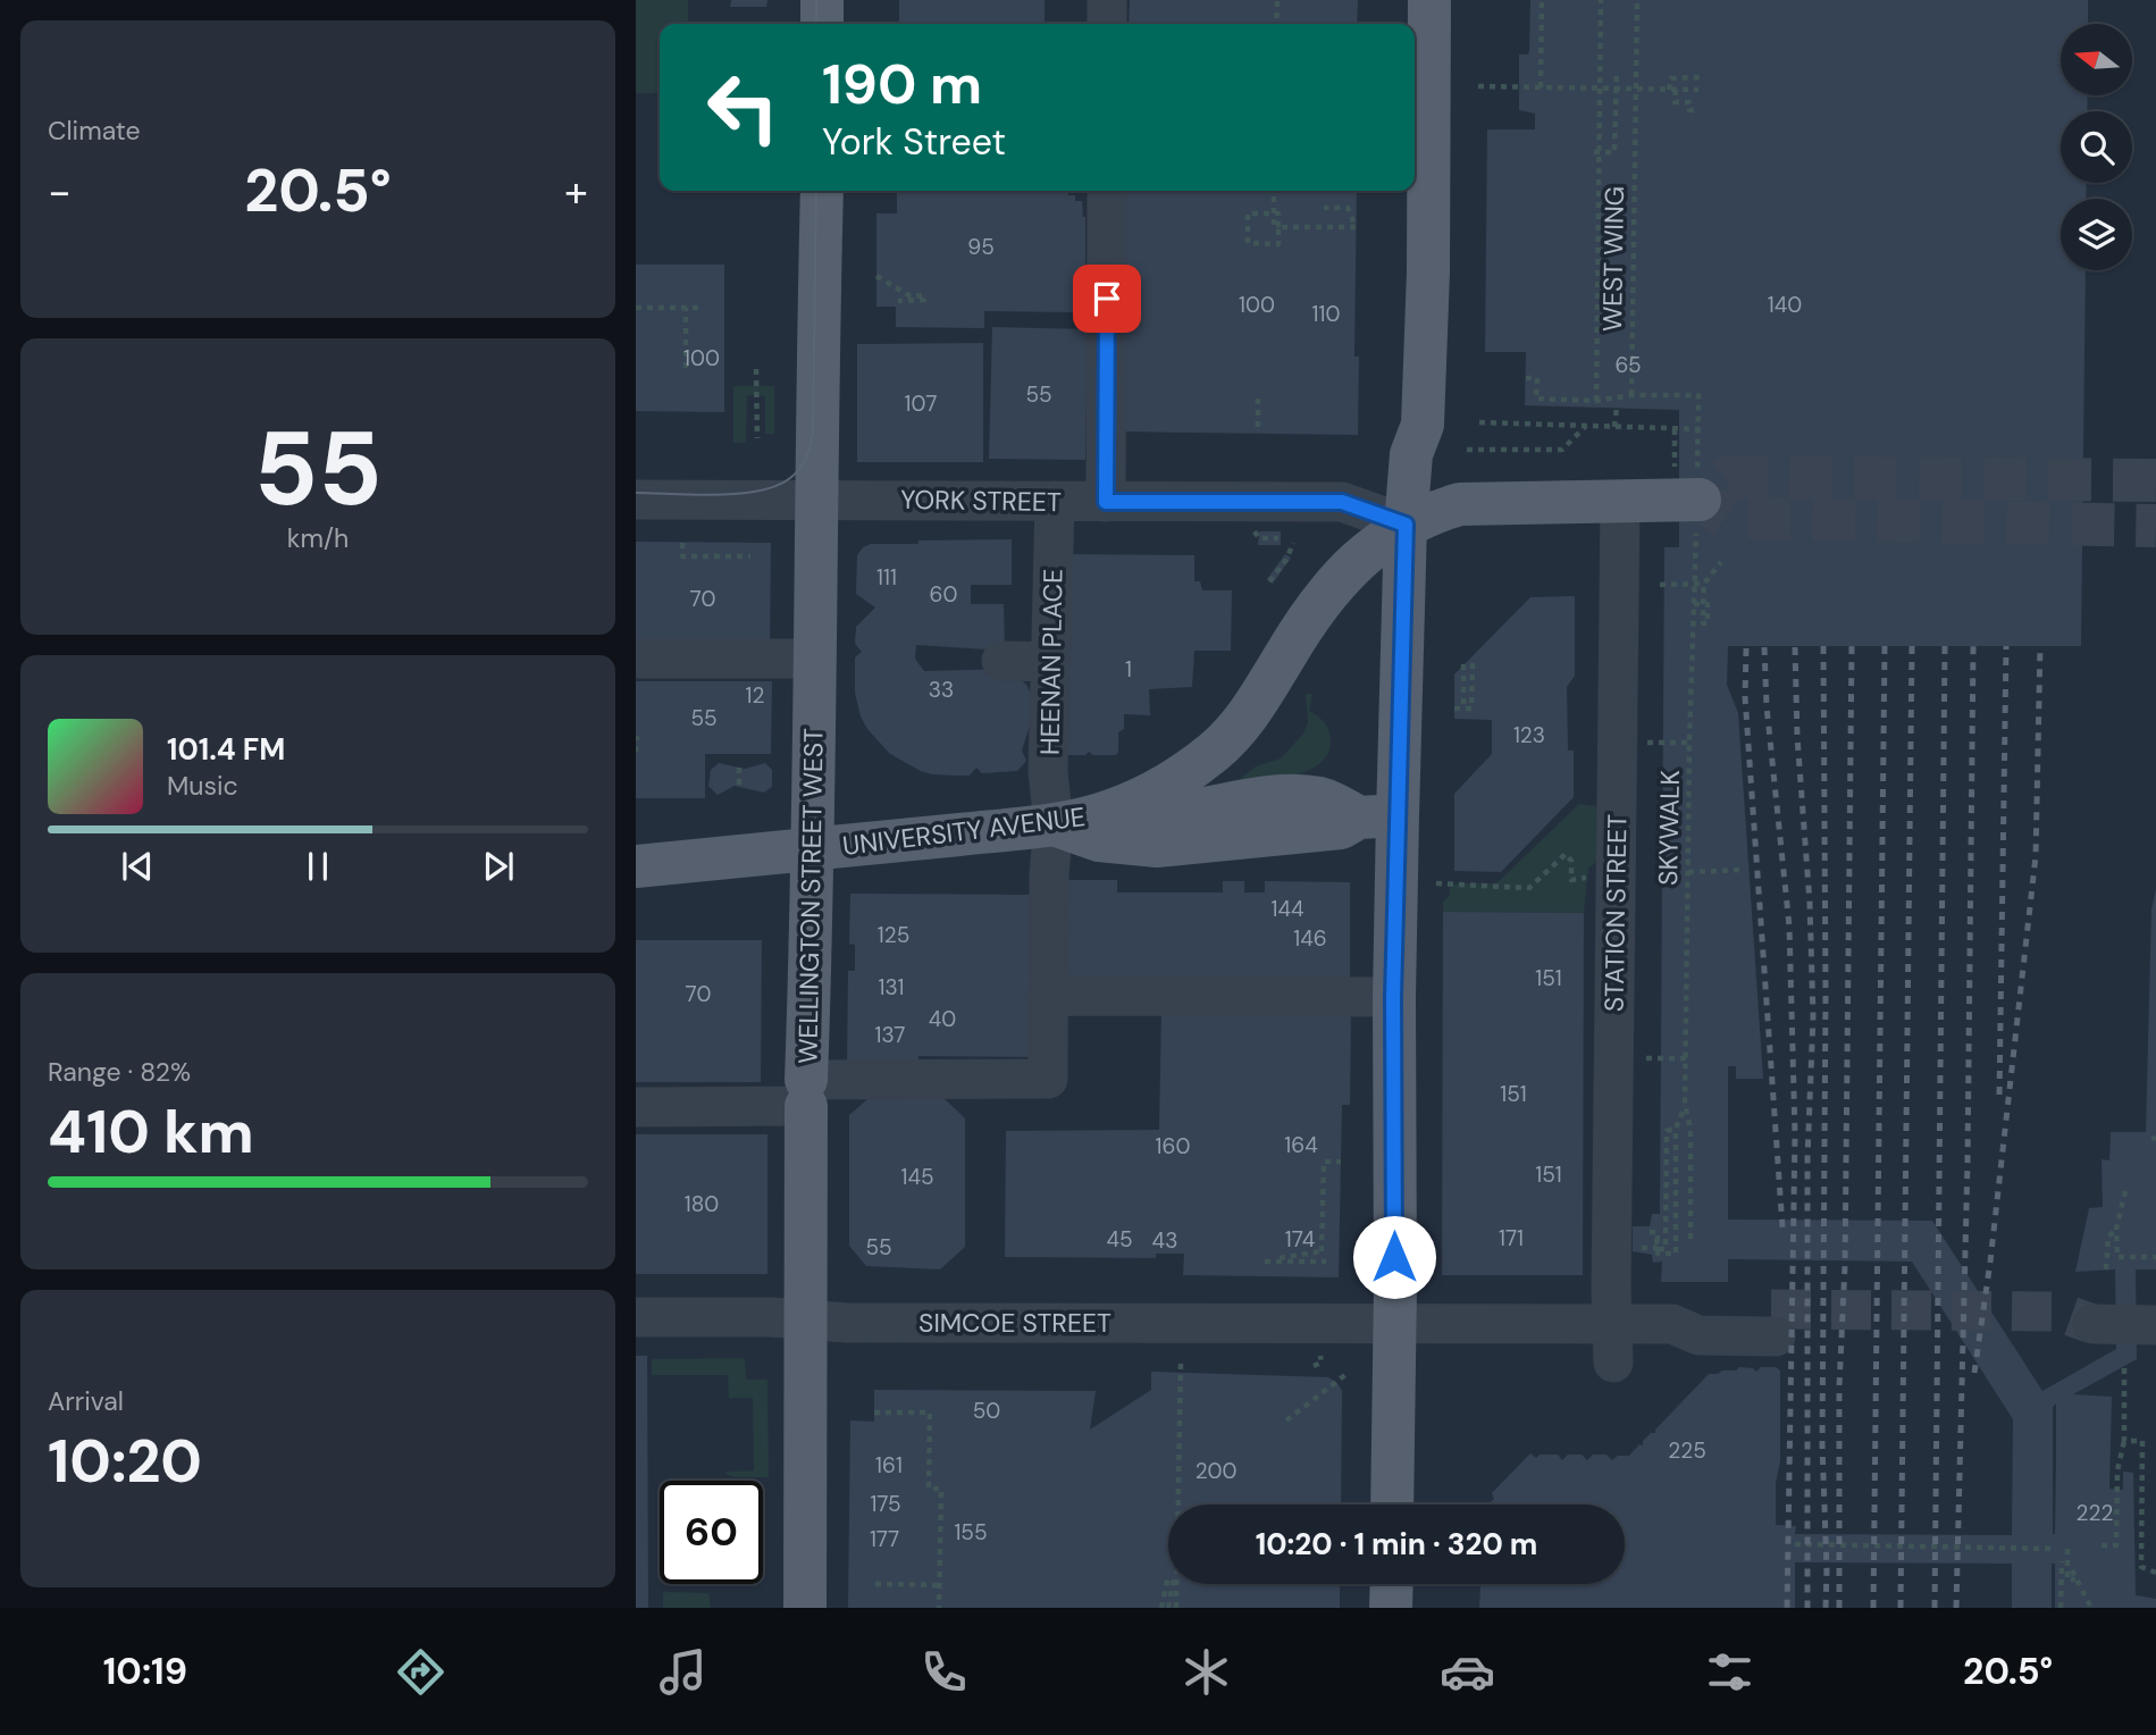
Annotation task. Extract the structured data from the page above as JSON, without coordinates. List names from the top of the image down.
{
  "streets": {
    "main road": ["UNIVERSITY AVENUE", "WELLINGTON STREET WEST"],
    "street": [
      "YORK STREET",
      "HEENAN PLACE",
      "STATION STREET",
      "SIMCOE STREET"
    ],
    "path": ["WEST WING", "SKYWALK"]
  },
  "crossings": [
    ["YORK STREET", "HEENAN PLACE"],
    ["YORK STREET", "UNIVERSITY AVENUE"],
    ["YORK STREET", "WELLINGTON STREET WEST"],
    ["HEENAN PLACE", "UNIVERSITY AVENUE"],
    ["HEENAN PLACE", "WELLINGTON STREET WEST"],
    ["UNIVERSITY AVENUE", "WELLINGTON STREET WEST"],
    ["WELLINGTON STREET WEST", "SIMCOE STREET"],
    ["STATION STREET", "SIMCOE STREET"]
  ],
  "house_numbers": [
    "95",
    "100",
    "140",
    "110",
    "100",
    "65",
    "55",
    "107",
    "111",
    "60",
    "70",
    "1",
    "33",
    "12",
    "55",
    "123",
    "144",
    "125",
    "146",
    "151",
    "131",
    "70",
    "40",
    "137",
    "151",
    "164",
    "160",
    "151",
    "145",
    "180",
    "171",
    "45",
    "174",
    "43",
    "55",
    "50",
    "225",
    "161",
    "200",
    "175",
    "222",
    "155",
    "177"
  ],
  "north": "left",
  "page": {
    "tile": [
      "Climate",
      ["55", "km/h"],
      ["Range · 82%", "410 km"],
      ["Arrival", "10:20"]
    ],
    "turn": ["190 m", "York Street"],
    "heat": ["−", "20.5°", "+"],
    "song": ["101.4 FM", "Music"],
    "limit": "60",
    "trip": "10:20 · 1 min · 320 m",
    "tabs": ["10:19", "20.5°"]
  }
}
